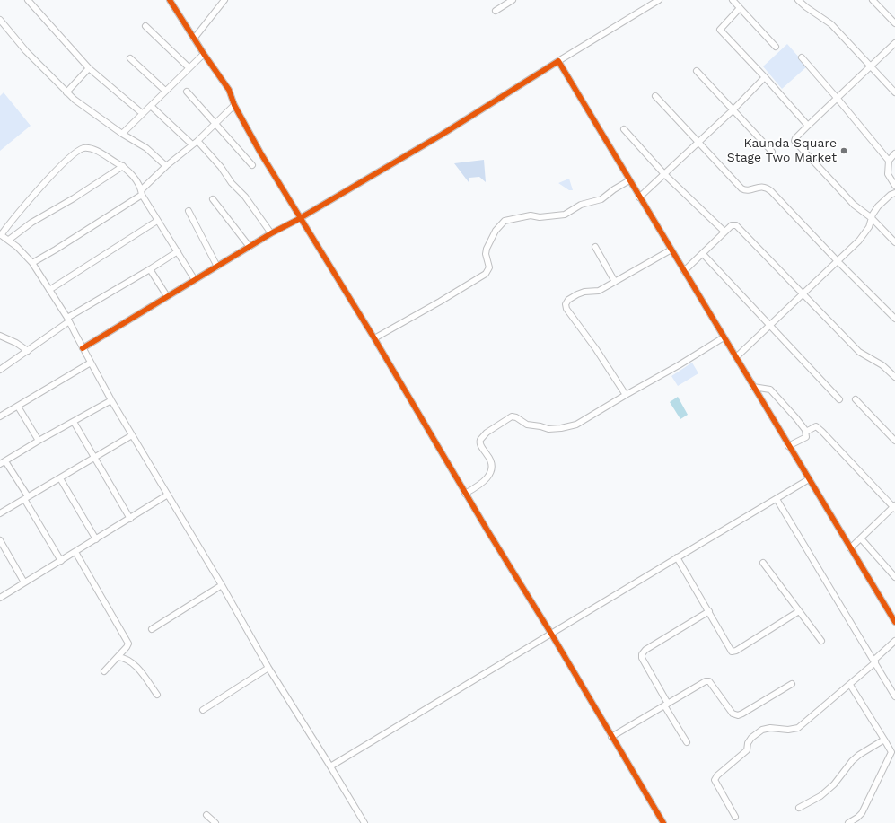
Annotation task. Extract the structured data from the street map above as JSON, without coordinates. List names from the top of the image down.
{
  "places": ["Kaunda Square Stage Two Market"]
}
